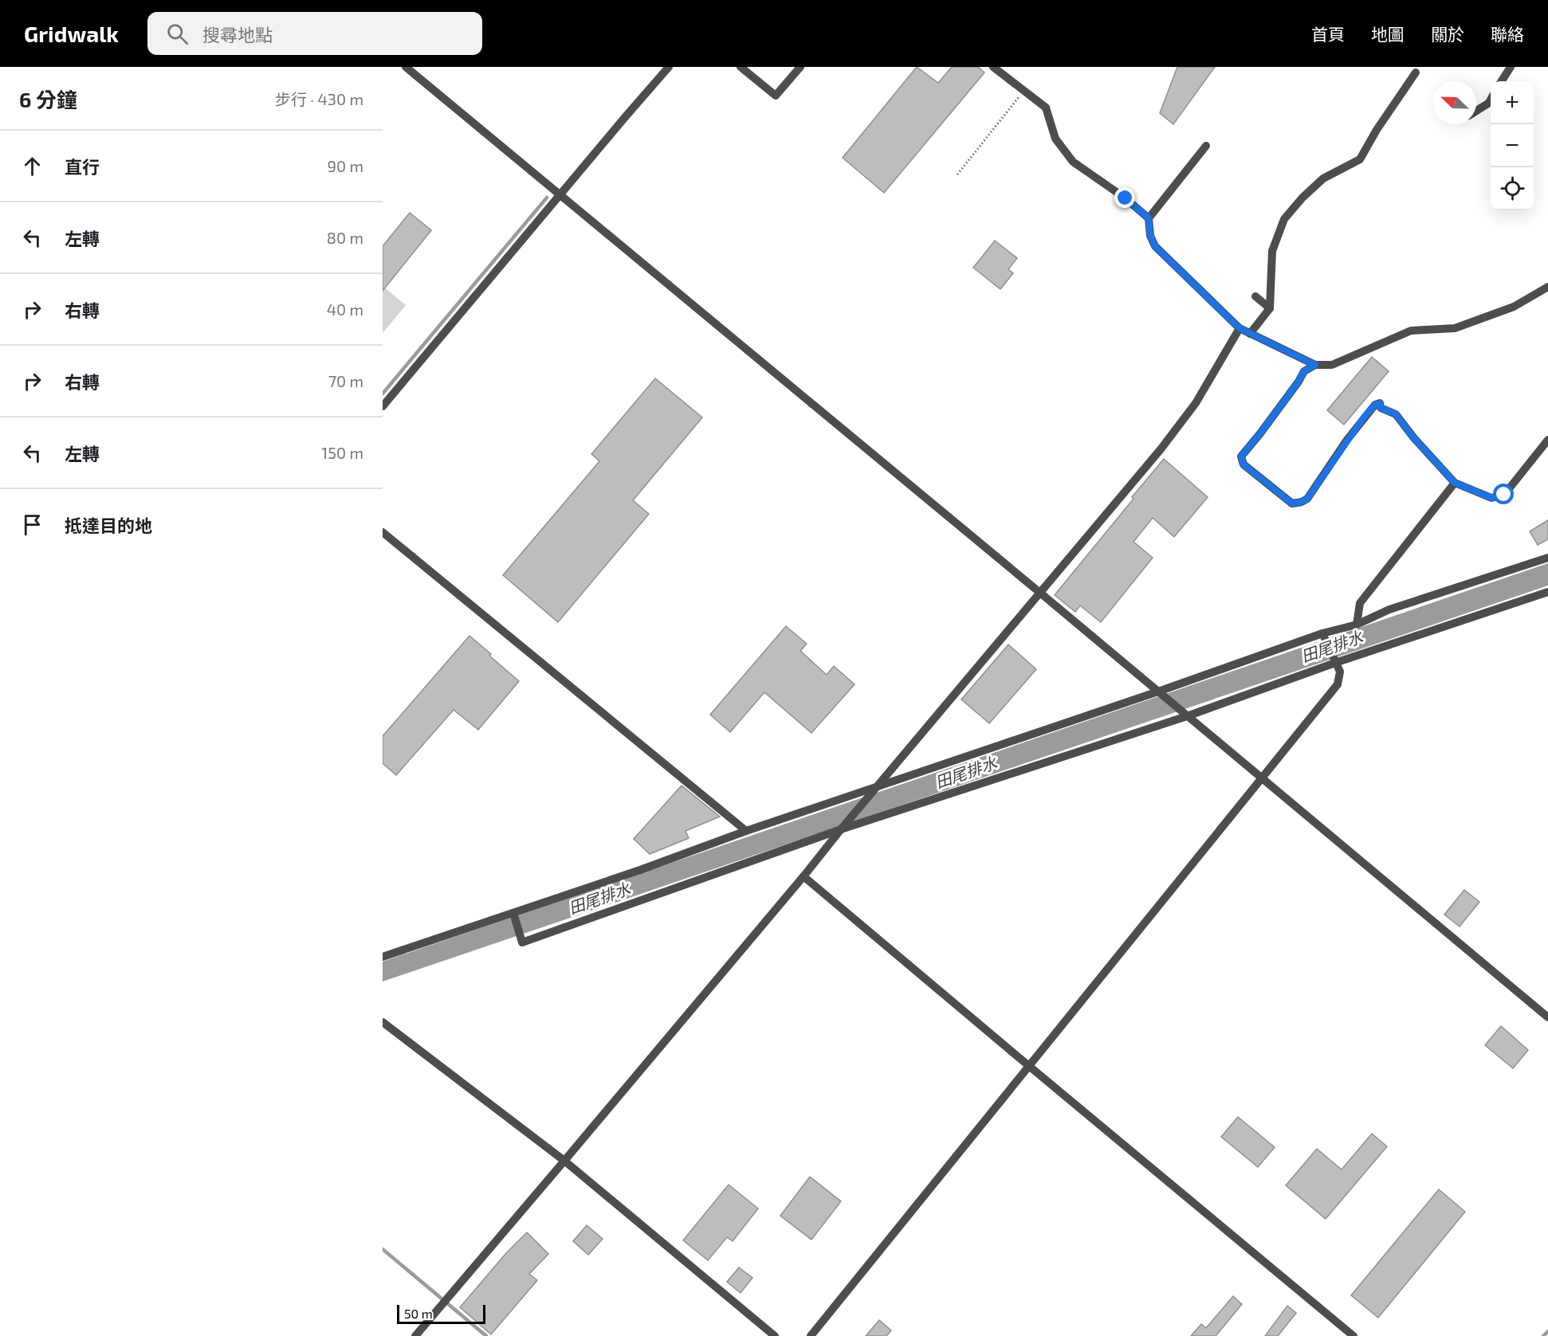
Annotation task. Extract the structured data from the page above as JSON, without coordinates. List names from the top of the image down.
{
  "water": ["田尾排水"],
  "scale_bar": "50 m",
  "north": "top left",
  "page": {
    "header": "Gridwalk",
    "search": "搜尋地點",
    "nav": [
      "首頁",
      "地圖",
      "關於",
      "聯絡"
    ],
    "heading": ["6 分鐘", "步行 · 430 m"],
    "map_buttons": ["+", "−"],
    "list": [
      ["直行", "90 m"],
      ["左轉", "80 m"],
      ["右轉", "40 m"],
      ["右轉", "70 m"],
      ["左轉", "150 m"],
      "抵達目的地"
    ],
    "scale": "50 m"
  }
}
